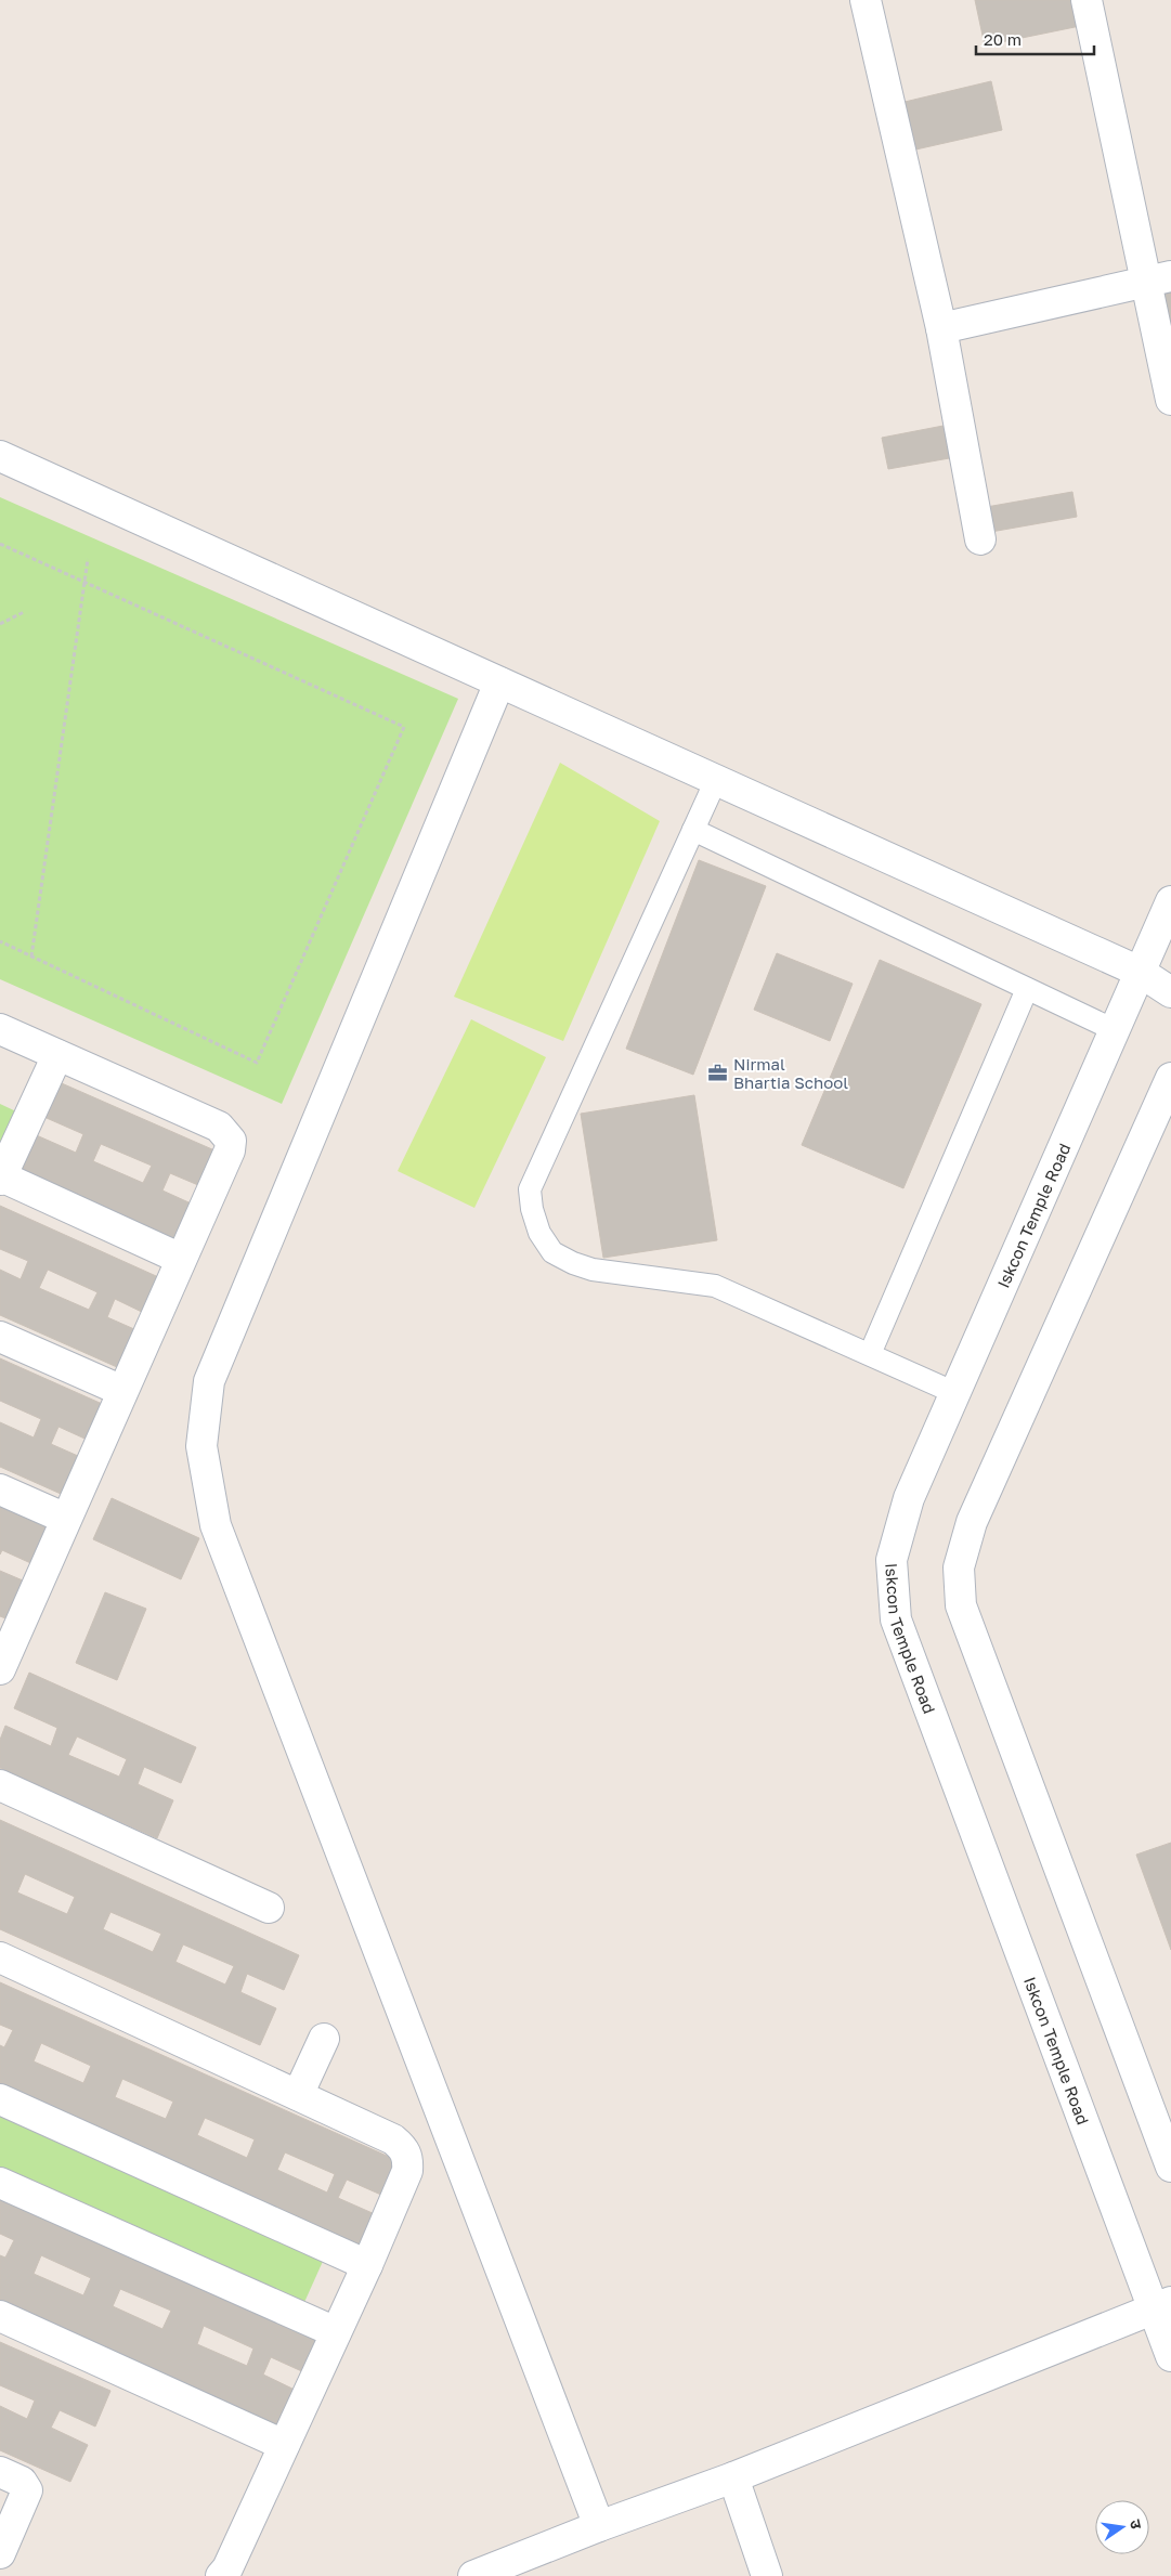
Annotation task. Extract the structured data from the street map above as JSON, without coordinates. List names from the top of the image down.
{
  "streets": {
    "street": ["Iskcon Temple Road"]
  },
  "places": {
    "office": ["Nirmal Bhartia School"]
  },
  "scale_bar": "20 m",
  "north": "right"
}
